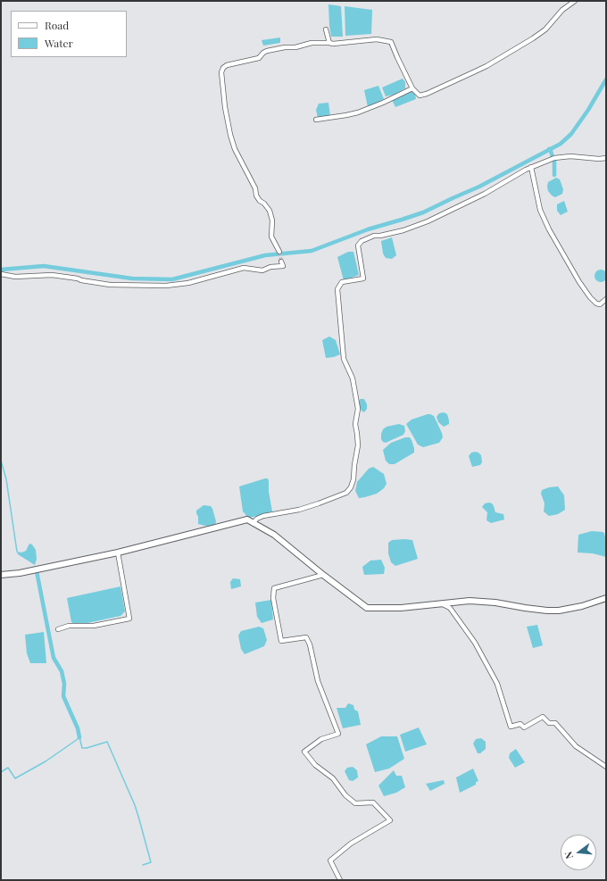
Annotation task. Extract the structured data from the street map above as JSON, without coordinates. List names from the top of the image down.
{
  "legend": ["Road", "Water"],
  "north": "left"
}
